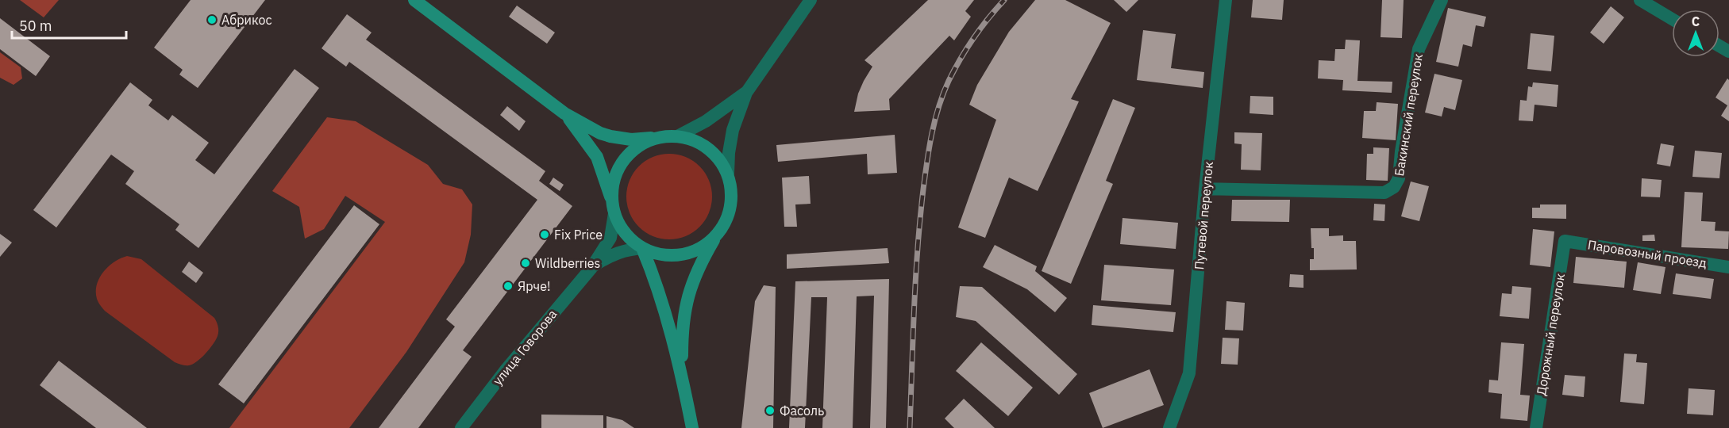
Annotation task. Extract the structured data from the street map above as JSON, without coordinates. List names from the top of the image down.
{
  "streets": {
    "street": [
      "Бакинский переулок",
      "Путевой переулок",
      "Паровозный проезд",
      "Дорожный переулок",
      "улица Говорова"
    ]
  },
  "crossings": [
    ["Бакинский переулок", "Путевой переулок"],
    ["Паровозный проезд", "Дорожный переулок"]
  ],
  "places": [
    "Абрикос",
    "Fix Price",
    "Wildberries",
    "Ярче!",
    "Фасоль"
  ],
  "scale_bar": "50 m",
  "north": "top"
}
